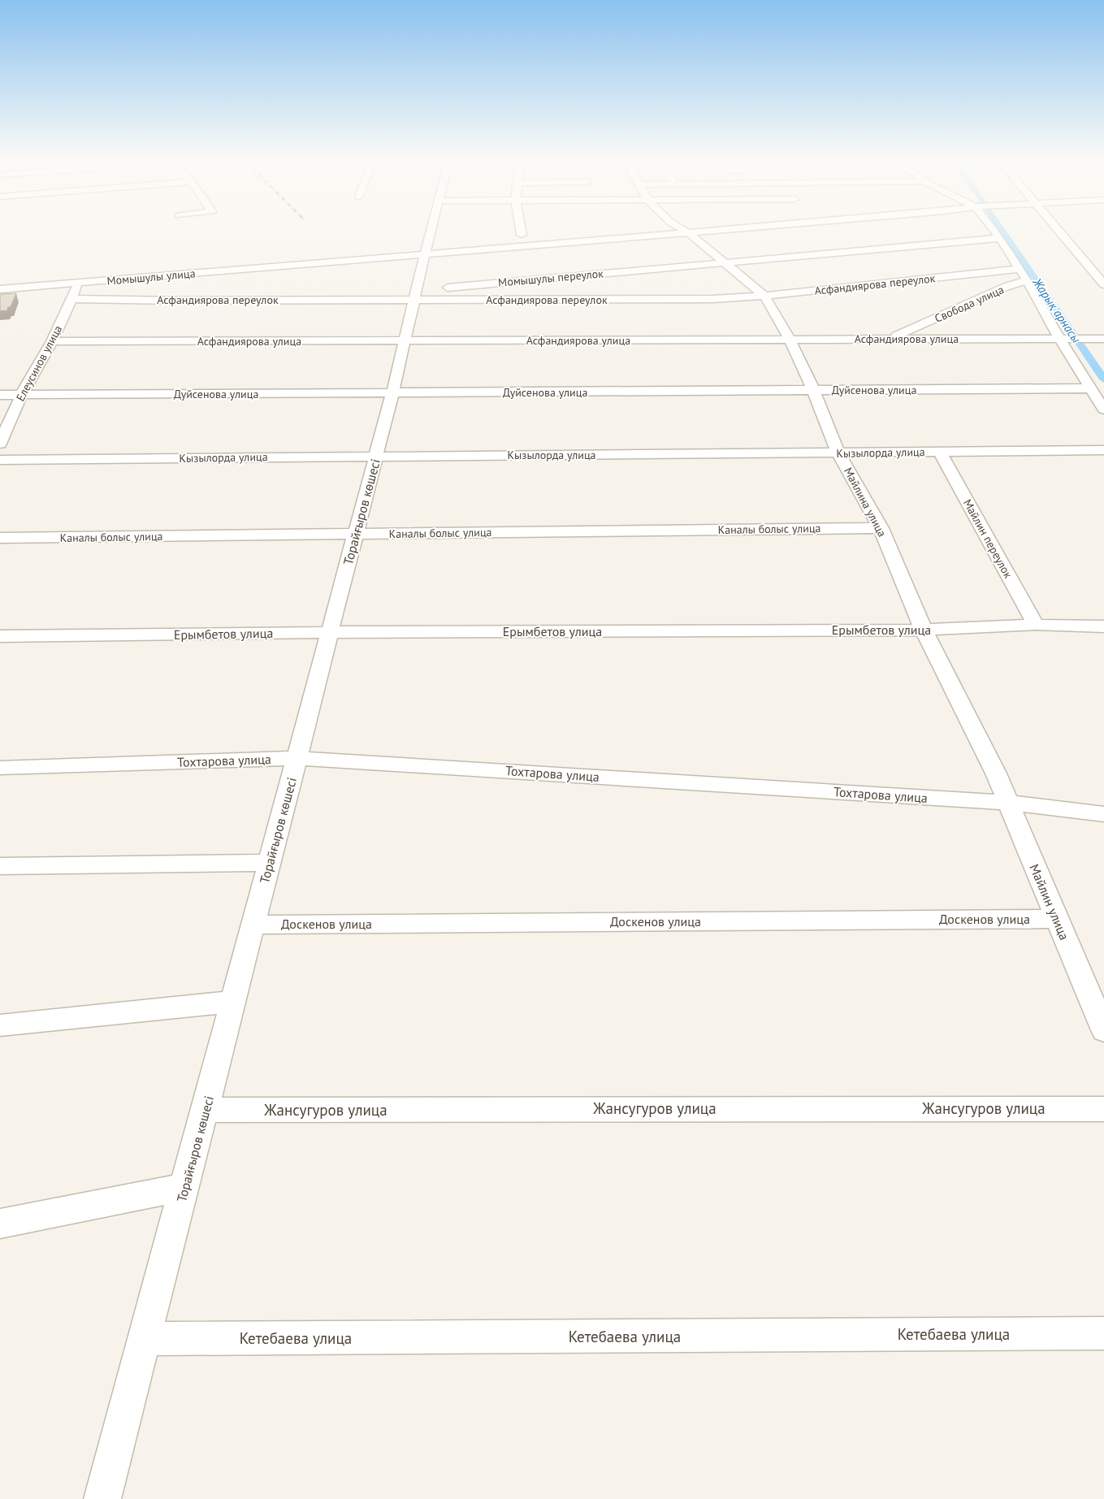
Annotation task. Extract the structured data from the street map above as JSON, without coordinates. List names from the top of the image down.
{
  "streets": {
    "street": [
      "Момышулы улица",
      "Момышулы переулок",
      "Асфандиярова переулок",
      "Свобода улица",
      "Асфандиярова улица",
      "Елеусинов улица",
      "Дуйсенова улица",
      "Кызылорда улица",
      "Майлина улица",
      "Торайғыров көшесі",
      "Каналы болыс улица",
      "Майлин переулок",
      "Ерымбетов улица",
      "Тохтарова улица",
      "Майлин улица",
      "Доскенов улица",
      "Жансугуров улица",
      "Кетебаева улица"
    ]
  },
  "crossings": [
    ["Момышулы улица", "Елеусинов улица"],
    ["Момышулы улица", "Торайғыров көшесі"],
    ["Момышулы переулок", "Асфандиярова переулок"],
    ["Момышулы переулок", "Майлина улица"],
    ["Момышулы переулок", "Торайғыров көшесі"],
    ["Асфандиярова переулок", "Елеусинов улица"],
    ["Асфандиярова переулок", "Майлина улица"],
    ["Асфандиярова переулок", "Торайғыров көшесі"],
    ["Свобода улица", "Асфандиярова улица"],
    ["Асфандиярова улица", "Елеусинов улица"],
    ["Асфандиярова улица", "Майлина улица"],
    ["Асфандиярова улица", "Торайғыров көшесі"],
    ["Елеусинов улица", "Дуйсенова улица"],
    ["Дуйсенова улица", "Майлина улица"],
    ["Дуйсенова улица", "Торайғыров көшесі"],
    ["Кызылорда улица", "Майлина улица"],
    ["Кызылорда улица", "Торайғыров көшесі"],
    ["Кызылорда улица", "Майлин переулок"],
    ["Майлина улица", "Каналы болыс улица"],
    ["Майлина улица", "Ерымбетов улица"],
    ["Майлина улица", "Майлин улица"],
    ["Торайғыров көшесі", "Каналы болыс улица"],
    ["Торайғыров көшесі", "Ерымбетов улица"],
    ["Торайғыров көшесі", "Тохтарова улица"],
    ["Торайғыров көшесі", "Доскенов улица"],
    ["Торайғыров көшесі", "Жансугуров улица"],
    ["Торайғыров көшесі", "Кетебаева улица"],
    ["Майлин переулок", "Ерымбетов улица"],
    ["Тохтарова улица", "Майлин улица"],
    ["Майлин улица", "Доскенов улица"]
  ],
  "water": ["Жарық арнасы"]
}
